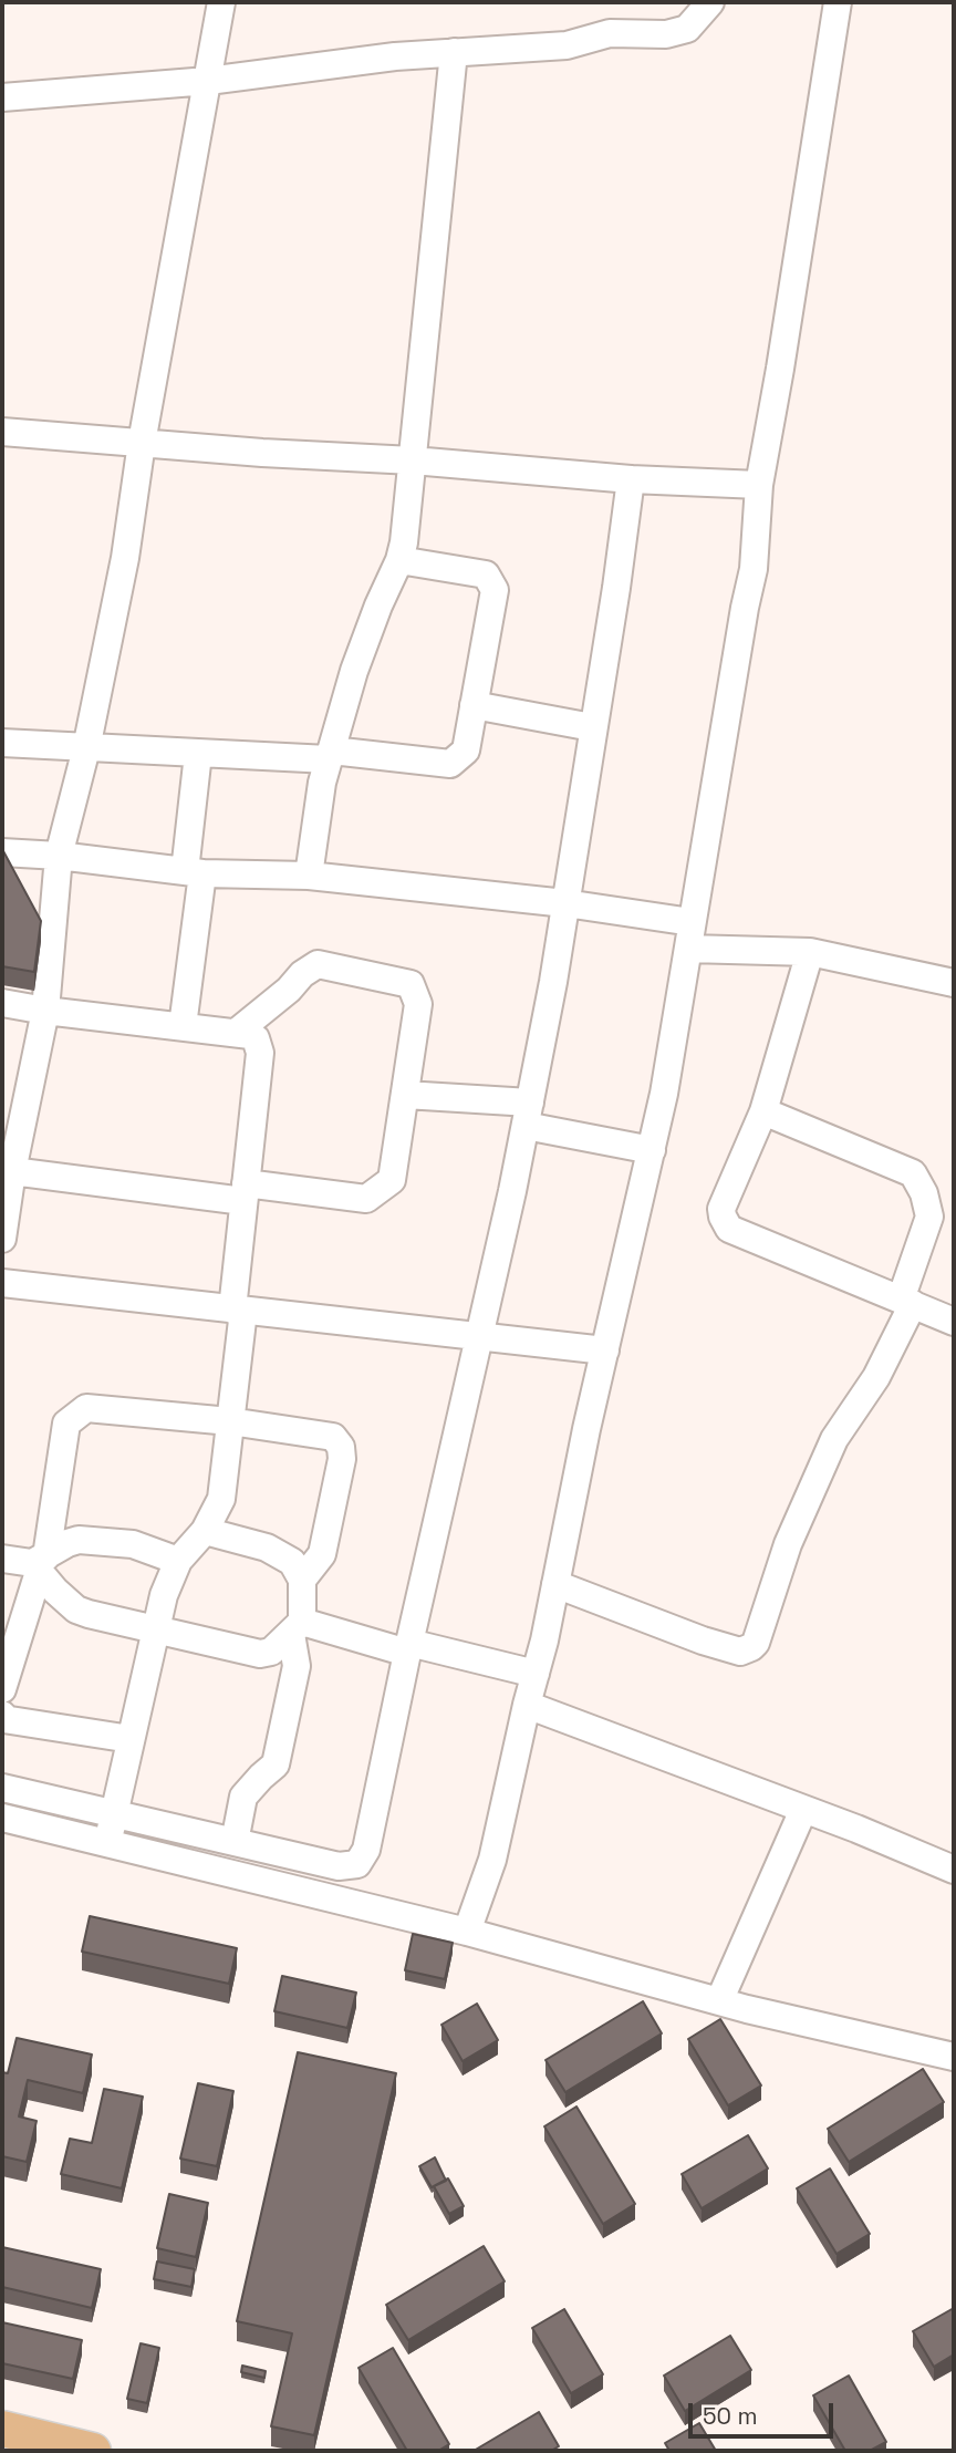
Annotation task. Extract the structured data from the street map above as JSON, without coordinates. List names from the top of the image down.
{
  "scale_bar": "50 m"
}
